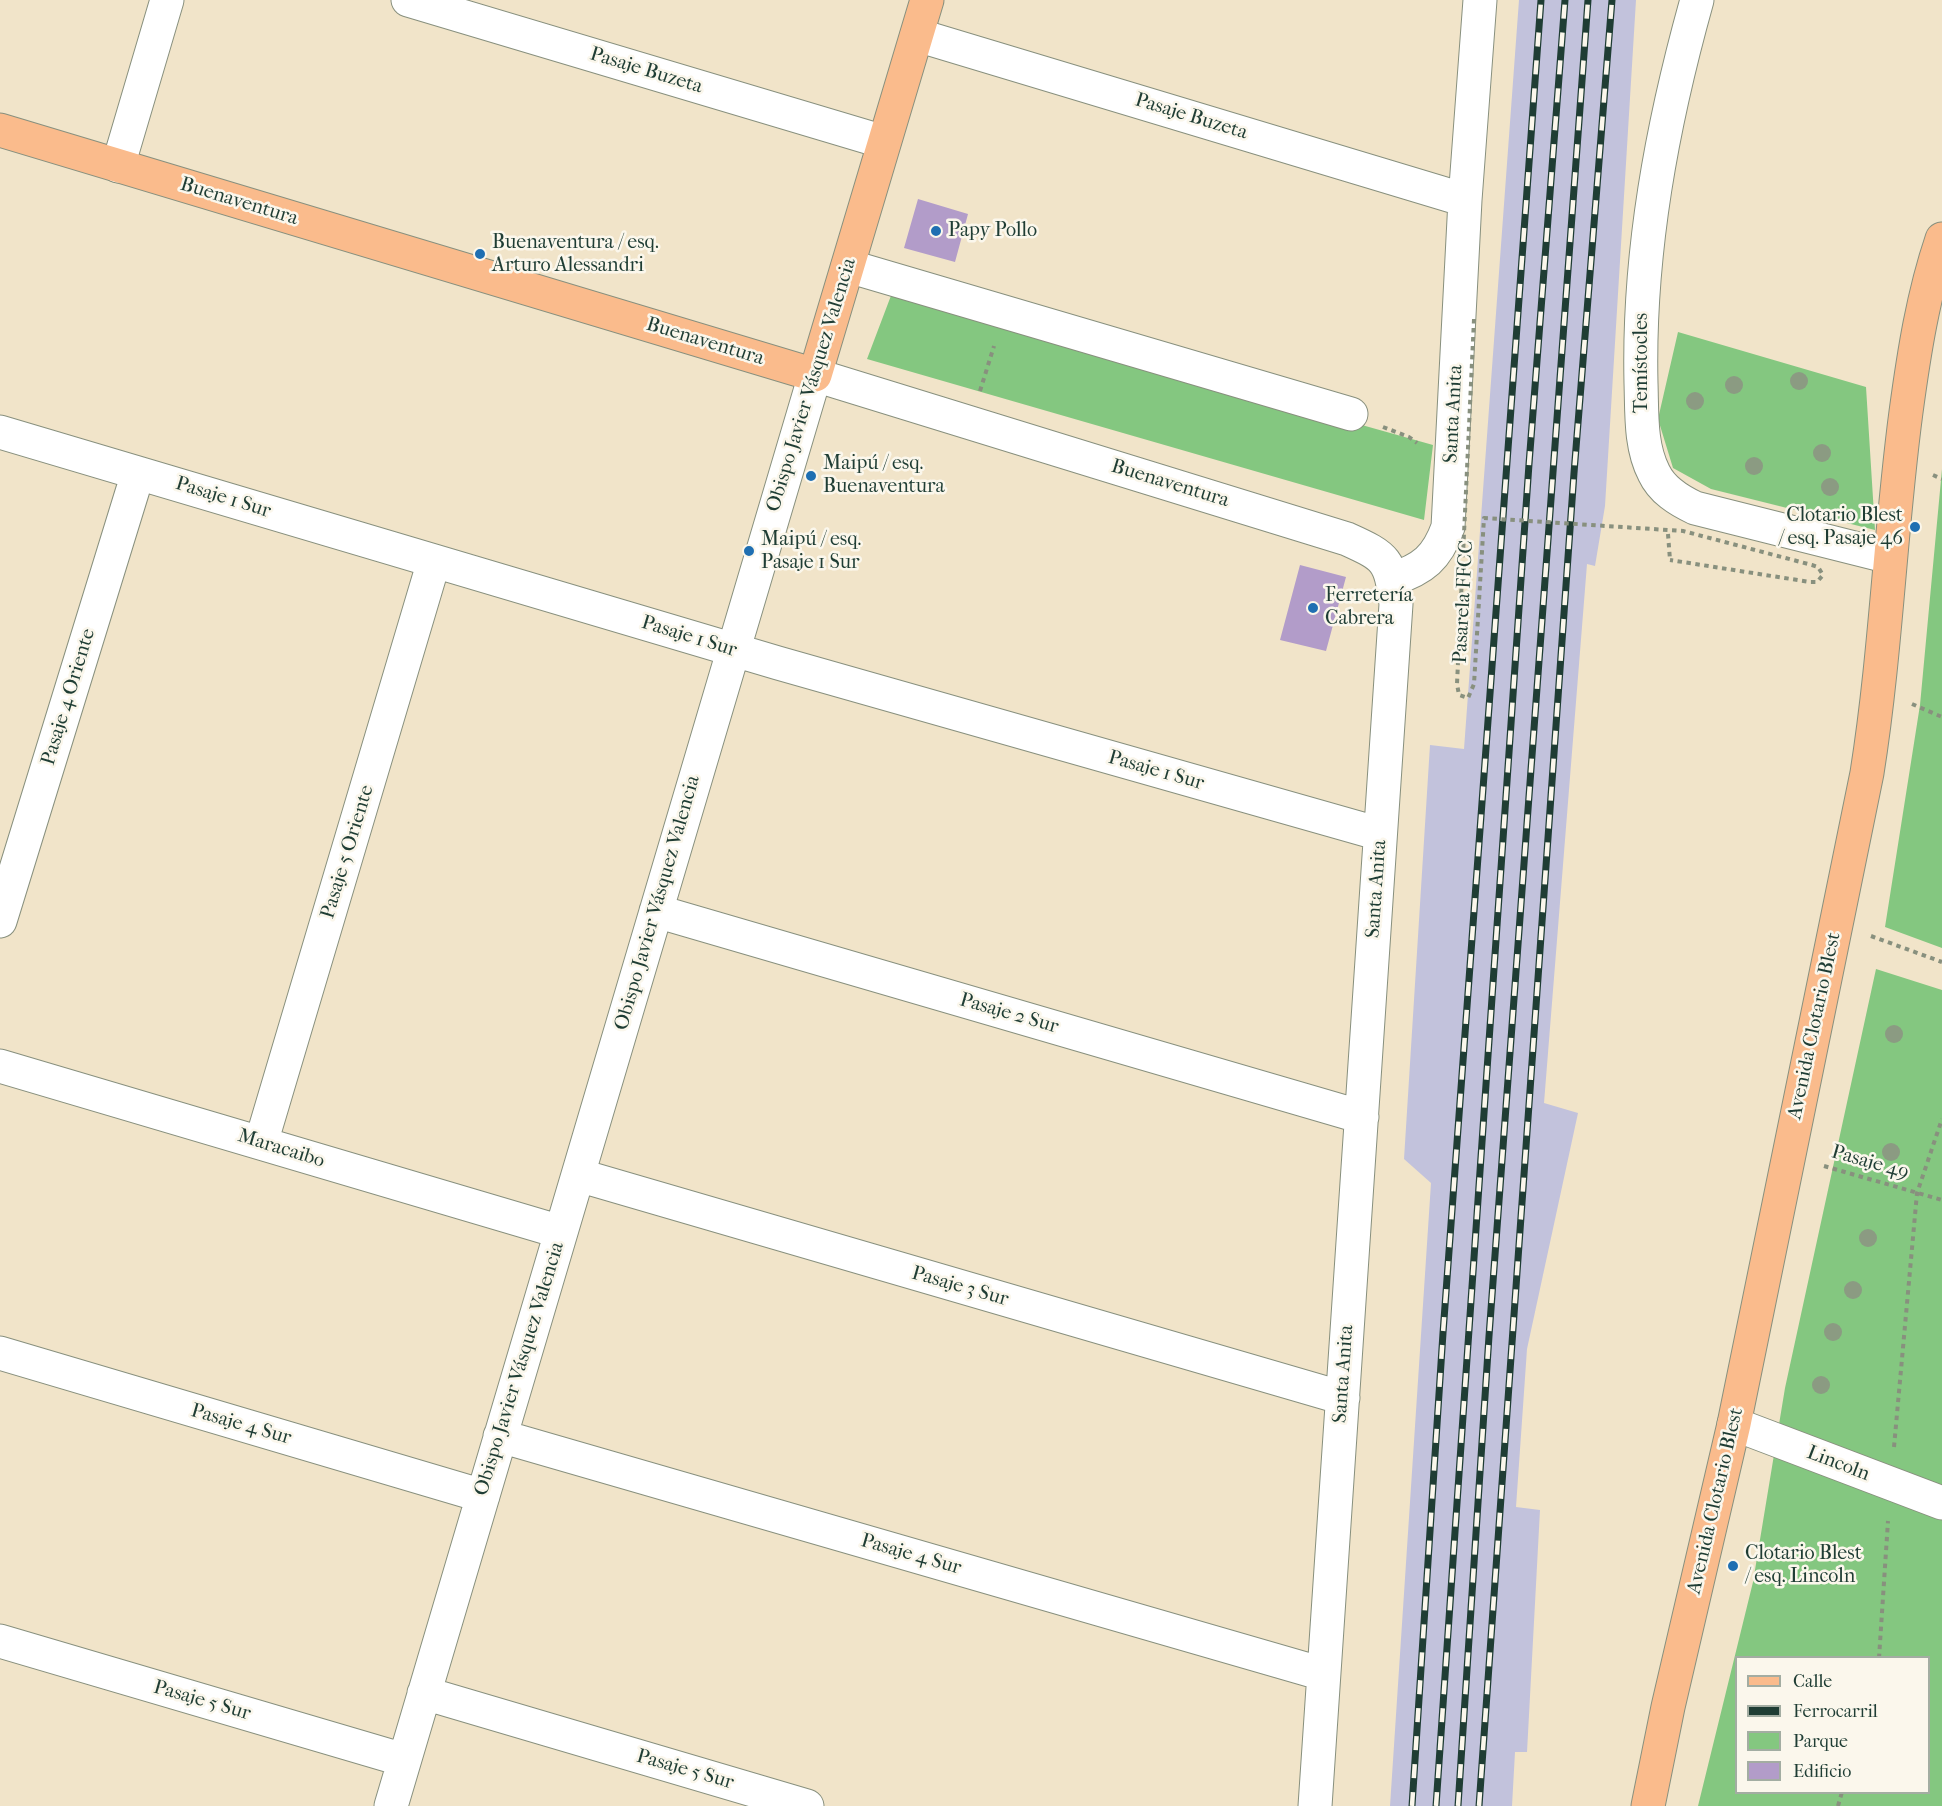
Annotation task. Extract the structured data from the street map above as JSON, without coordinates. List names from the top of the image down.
{
  "streets": {
    "main road": ["Buenaventura", "Obispo Javier Vásquez Valencia", "Avenida Clotario Blest"],
    "street": [
      "Pasaje Buzeta",
      "Temístocles",
      "Santa Anita",
      "Pasaje 1 Sur",
      "Pasaje 4 Oriente",
      "Pasaje 5 Oriente",
      "Pasaje 2 Sur",
      "Maracaibo",
      "Pasaje 3 Sur",
      "Pasaje 4 Sur",
      "Lincoln",
      "Pasaje 5 Sur"
    ],
    "path": ["Pasarela FFCC", "Pasaje 49"]
  },
  "crossings": [
    ["Pasaje Buzeta", "Obispo Javier Vásquez Valencia"],
    ["Pasaje Buzeta", "Santa Anita"],
    ["Buenaventura", "Obispo Javier Vásquez Valencia"],
    ["Buenaventura", "Santa Anita"],
    ["Temístocles", "Avenida Clotario Blest"],
    ["Obispo Javier Vásquez Valencia", "Pasaje 1 Sur"],
    ["Obispo Javier Vásquez Valencia", "Pasaje 2 Sur"],
    ["Obispo Javier Vásquez Valencia", "Maracaibo"],
    ["Obispo Javier Vásquez Valencia", "Pasaje 3 Sur"],
    ["Obispo Javier Vásquez Valencia", "Pasaje 4 Sur"],
    ["Obispo Javier Vásquez Valencia", "Pasaje 5 Sur"],
    ["Santa Anita", "Pasaje 1 Sur"],
    ["Santa Anita", "Pasaje 2 Sur"],
    ["Santa Anita", "Pasaje 3 Sur"],
    ["Santa Anita", "Pasaje 4 Sur"],
    ["Pasaje 1 Sur", "Pasaje 4 Oriente"],
    ["Pasaje 1 Sur", "Pasaje 5 Oriente"],
    ["Pasaje 5 Oriente", "Maracaibo"],
    ["Avenida Clotario Blest", "Pasaje 49"],
    ["Avenida Clotario Blest", "Lincoln"]
  ],
  "places": [
    "Papy Pollo",
    "Buenaventura / esq. Arturo Alessandri",
    "Maipú / esq. Buenaventura",
    "Clotario Blest / esq. Pasaje 46",
    "Maipú / esq. Pasaje 1 Sur",
    "Ferretería Cabrera",
    "Clotario Blest / esq. Lincoln"
  ],
  "legend": [
    "Calle",
    "Ferrocarril",
    "Parque",
    "Edificio"
  ]
}
